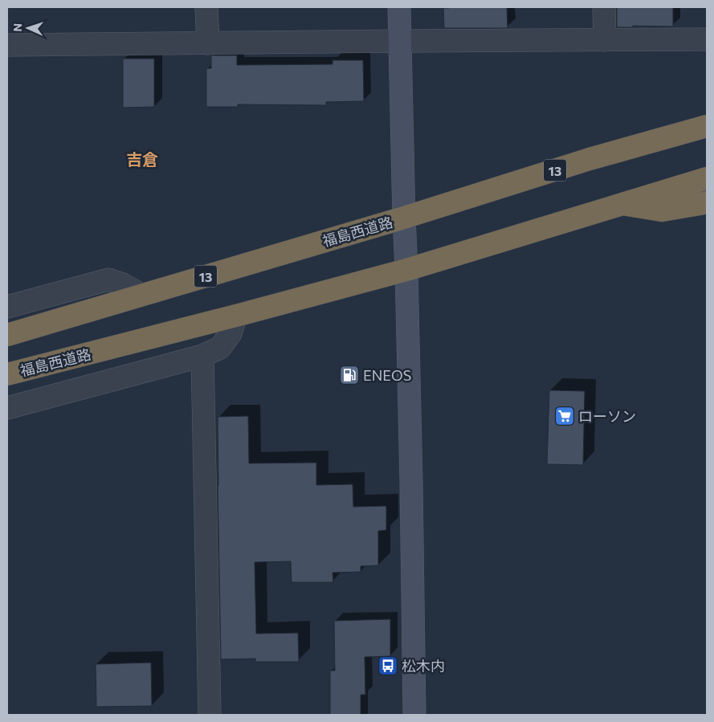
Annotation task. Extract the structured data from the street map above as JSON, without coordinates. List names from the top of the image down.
{
  "streets": {
    "highway": ["13", "福島西道路"]
  },
  "districts": ["吉倉"],
  "places": {
    "fuel station": ["ENEOS"],
    "supermarket": ["ローソン"],
    "bus stop": ["松木内"]
  },
  "north": "left"
}
